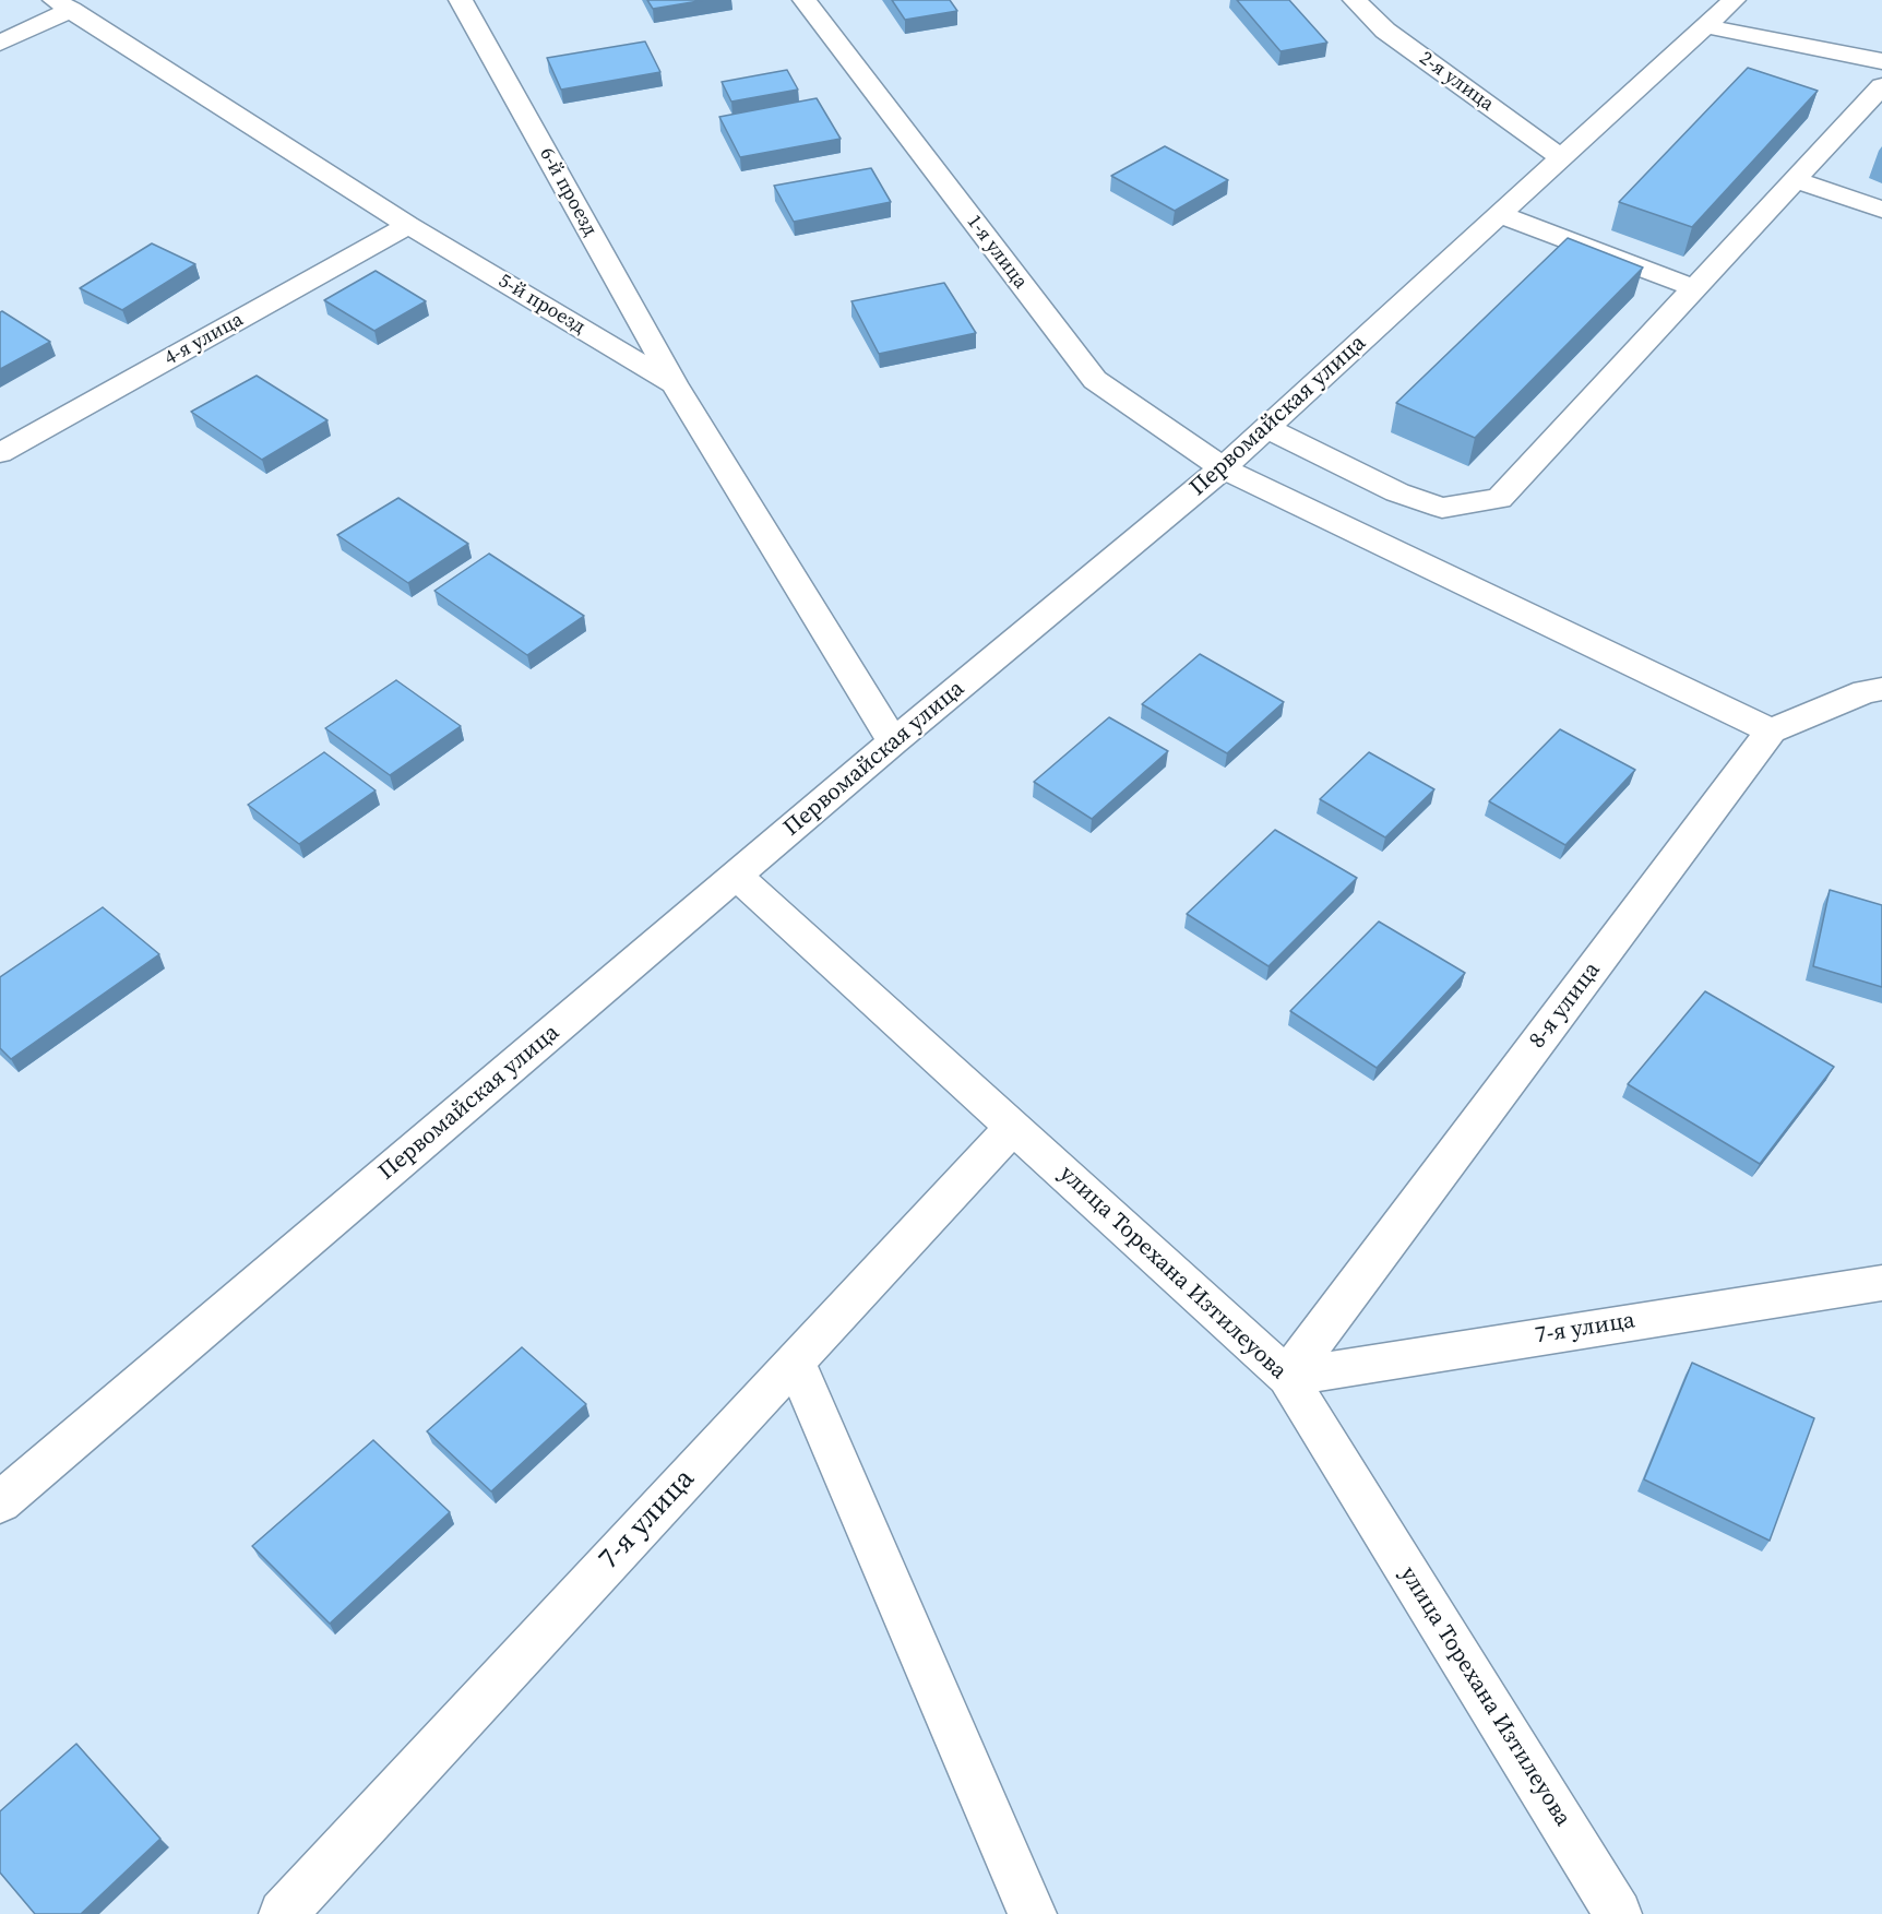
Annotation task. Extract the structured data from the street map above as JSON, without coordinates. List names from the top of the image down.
{
  "streets": {
    "street": [
      "2-я улица",
      "6-й проезд",
      "1-я улица",
      "5-й проезд",
      "4-я улица",
      "Первомайская улица",
      "8-я улица",
      "улица Торехана Изтилеуова",
      "7-я улица"
    ]
  },
  "crossings": [
    ["2-я улица", "Первомайская улица"],
    ["6-й проезд", "5-й проезд"],
    ["1-я улица", "Первомайская улица"],
    ["1-я улица", "8-я улица"],
    ["5-й проезд", "4-я улица"],
    ["5-й проезд", "Первомайская улица"],
    ["Первомайская улица", "улица Торехана Изтилеуова"],
    ["8-я улица", "улица Торехана Изтилеуова"],
    ["8-я улица", "7-я улица"],
    ["улица Торехана Изтилеуова", "7-я улица"]
  ]
}
